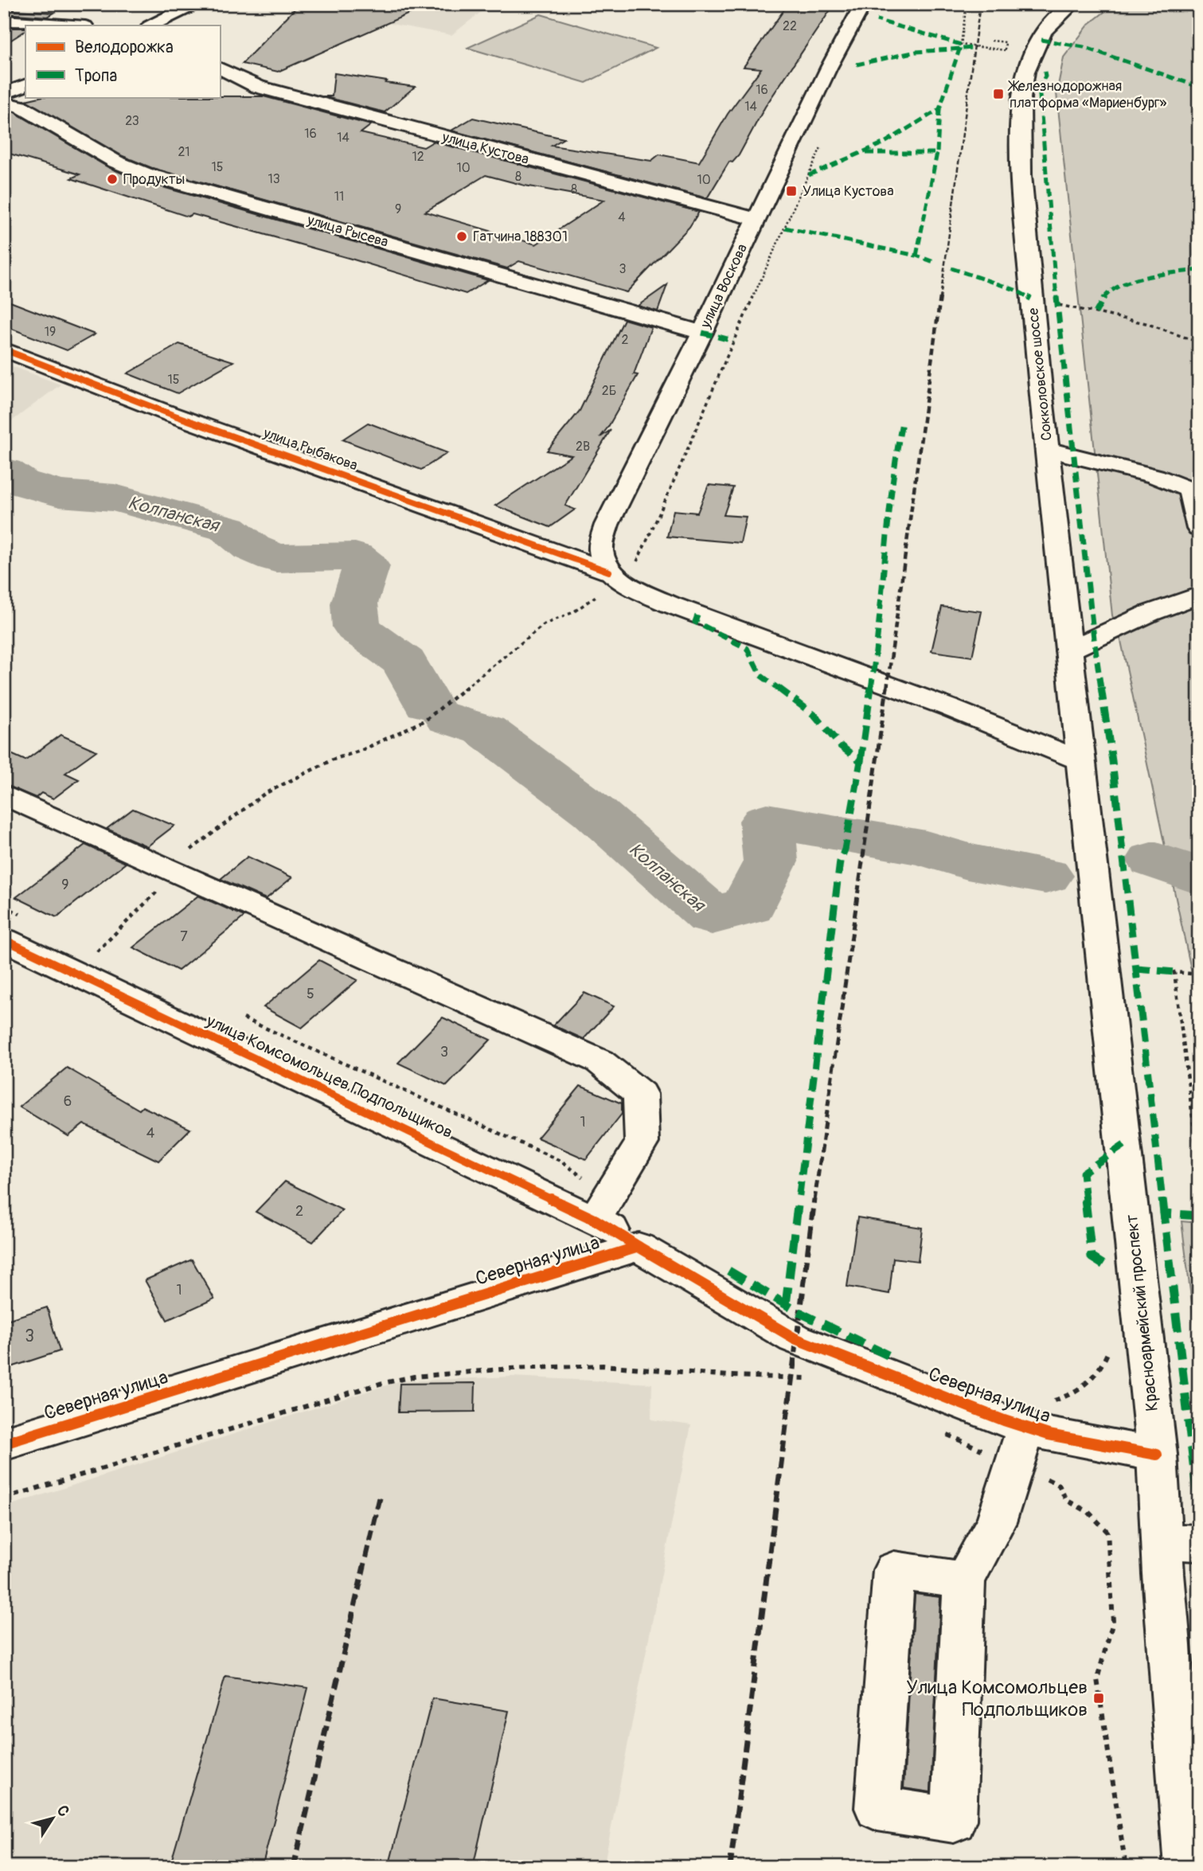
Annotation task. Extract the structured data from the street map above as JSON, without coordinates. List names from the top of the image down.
{
  "streets": {
    "main road": [
      "улица Кустова",
      "улица Рысева",
      "улица Воскова",
      "Сокколовское шоссе",
      "улица Рыбакова",
      "улица Комсомольцев Подпольщиков",
      "Северная улица",
      "Красноармейский проспект"
    ]
  },
  "crossings": [
    ["улица Кустова", "улица Воскова"],
    ["улица Рысева", "улица Воскова"],
    ["улица Воскова", "улица Рыбакова"],
    ["Сокколовское шоссе", "Красноармейский проспект"],
    ["улица Комсомольцев Подпольщиков", "Северная улица"],
    ["Северная улица", "Красноармейский проспект"]
  ],
  "water": ["Колпанская"],
  "places": {
    "transit": ["Железнодорожная платформа «Мариенбург»", "Улица Кустова", "Улица Комсомольцев Подпольщиков"],
    "other": ["Продукты", "Гатчина 188301"]
  },
  "house_numbers": [
    "22",
    "16",
    "14",
    "23",
    "16",
    "14",
    "21",
    "12",
    "15",
    "10",
    "8",
    "13",
    "10",
    "8",
    "11",
    "9",
    "4",
    "3",
    "19",
    "2",
    "15",
    "2Б",
    "2В",
    "9",
    "7",
    "5",
    "3",
    "6",
    "1",
    "4",
    "2",
    "1",
    "3"
  ],
  "legend": ["Велодорожка", "Тропа"],
  "north": "top right"
}
